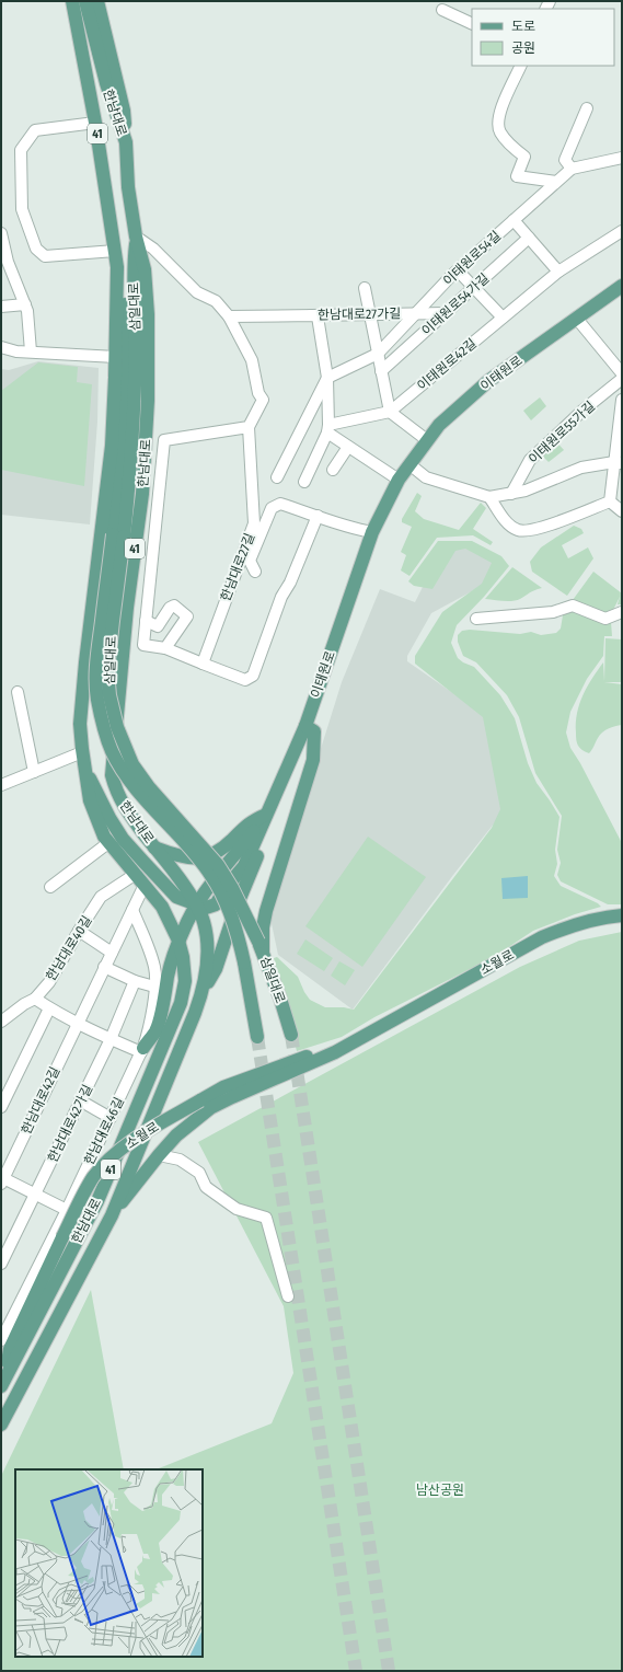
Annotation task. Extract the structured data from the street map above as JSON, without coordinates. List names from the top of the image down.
{
  "streets": {
    "main road": [
      "한남대로",
      "41",
      "삼일대로",
      "이태원로",
      "소월로"
    ],
    "street": [
      "이태원로54길",
      "이태원로54가길",
      "한남대로27가길",
      "이태원로42길",
      "이태원로55가길",
      "한남대로27길",
      "한남대로40길",
      "한남대로42길",
      "한남대로42가길",
      "한남대로46길"
    ]
  },
  "crossings": [
    ["한남대로", "삼일대로"],
    ["한남대로", "이태원로"],
    ["한남대로", "한남대로40길"],
    ["한남대로", "소월로"],
    ["한남대로", "한남대로42길"],
    ["이태원로54길", "한남대로27가길"],
    ["이태원로54가길", "한남대로27가길"],
    ["한남대로42길", "한남대로42가길"],
    ["한남대로42길", "한남대로46길"]
  ],
  "parks": ["남산공원"],
  "legend": ["도로", "공원"]
}
